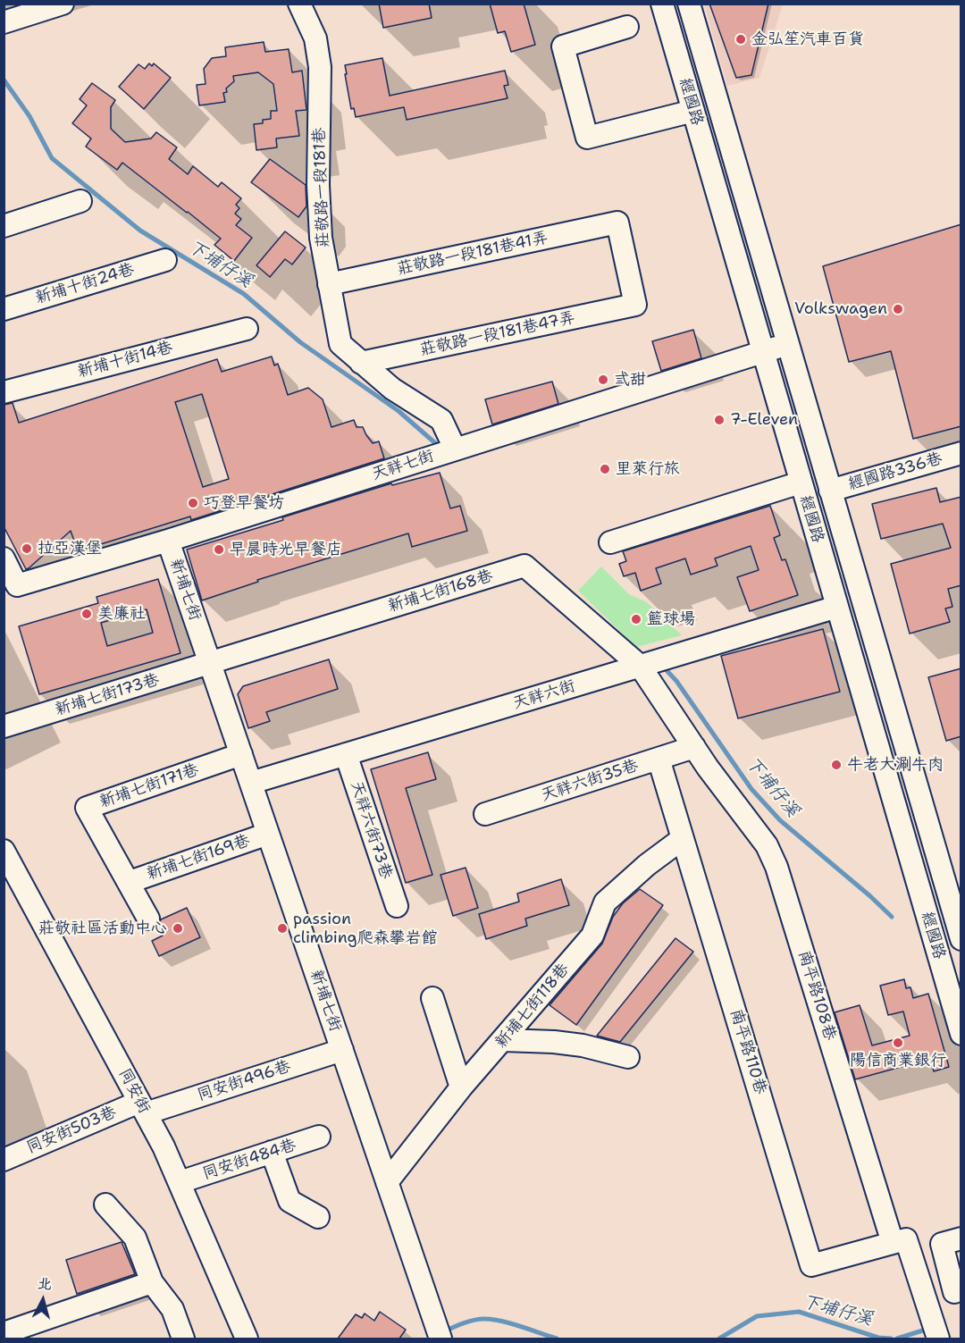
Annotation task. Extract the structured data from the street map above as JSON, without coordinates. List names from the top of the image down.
{
  "streets": {
    "street": [
      "經國路",
      "莊敬路一段181巷",
      "莊敬路一段181巷41弄",
      "新埔十街24巷",
      "莊敬路一段181巷47弄",
      "新埔十街14巷",
      "天祥七街",
      "經國路336巷",
      "新埔七街",
      "新埔七街168巷",
      "新埔七街173巷",
      "天祥六街",
      "天祥六街35巷",
      "新埔七街171巷",
      "天祥六街73巷",
      "新埔七街169巷",
      "南平路108巷",
      "新埔七街118巷",
      "南平路110巷",
      "同安街496巷",
      "同安街",
      "同安街503巷",
      "同安街484巷"
    ]
  },
  "crossings": [
    ["經國路", "天祥七街"],
    ["經國路", "經國路336巷"],
    ["經國路", "天祥六街"],
    ["莊敬路一段181巷", "莊敬路一段181巷41弄"],
    ["莊敬路一段181巷", "莊敬路一段181巷47弄"],
    ["莊敬路一段181巷", "天祥七街"],
    ["莊敬路一段181巷41弄", "莊敬路一段181巷47弄"],
    ["天祥七街", "新埔七街"],
    ["新埔七街", "新埔七街168巷"],
    ["新埔七街", "新埔七街173巷"],
    ["新埔七街", "天祥六街"],
    ["新埔七街", "新埔七街171巷"],
    ["新埔七街", "新埔七街169巷"],
    ["新埔七街", "新埔七街118巷"],
    ["新埔七街", "同安街496巷"],
    ["新埔七街168巷", "新埔七街173巷"],
    ["新埔七街168巷", "天祥六街"],
    ["新埔七街168巷", "南平路108巷"],
    ["天祥六街", "天祥六街73巷"],
    ["天祥六街", "南平路108巷"],
    ["天祥六街35巷", "南平路108巷"],
    ["天祥六街35巷", "南平路110巷"],
    ["新埔七街171巷", "新埔七街169巷"],
    ["南平路108巷", "南平路110巷"],
    ["新埔七街118巷", "南平路110巷"],
    ["同安街496巷", "同安街"],
    ["同安街496巷", "同安街503巷"],
    ["同安街", "同安街503巷"],
    ["同安街", "同安街484巷"]
  ],
  "water": ["下埔仔溪"],
  "places": [
    "金弘笙汽車百貨",
    "Volkswagen",
    "弎甜",
    "7-Eleven",
    "里萊行旅",
    "巧登早餐坊",
    "拉亞漢堡",
    "早晨時光早餐店",
    "美廉社",
    "籃球場",
    "牛老大涮牛肉",
    "莊敬社區活動中心",
    "passion climbing爬森攀岩館",
    "陽信商業銀行"
  ],
  "north": "top"
}
